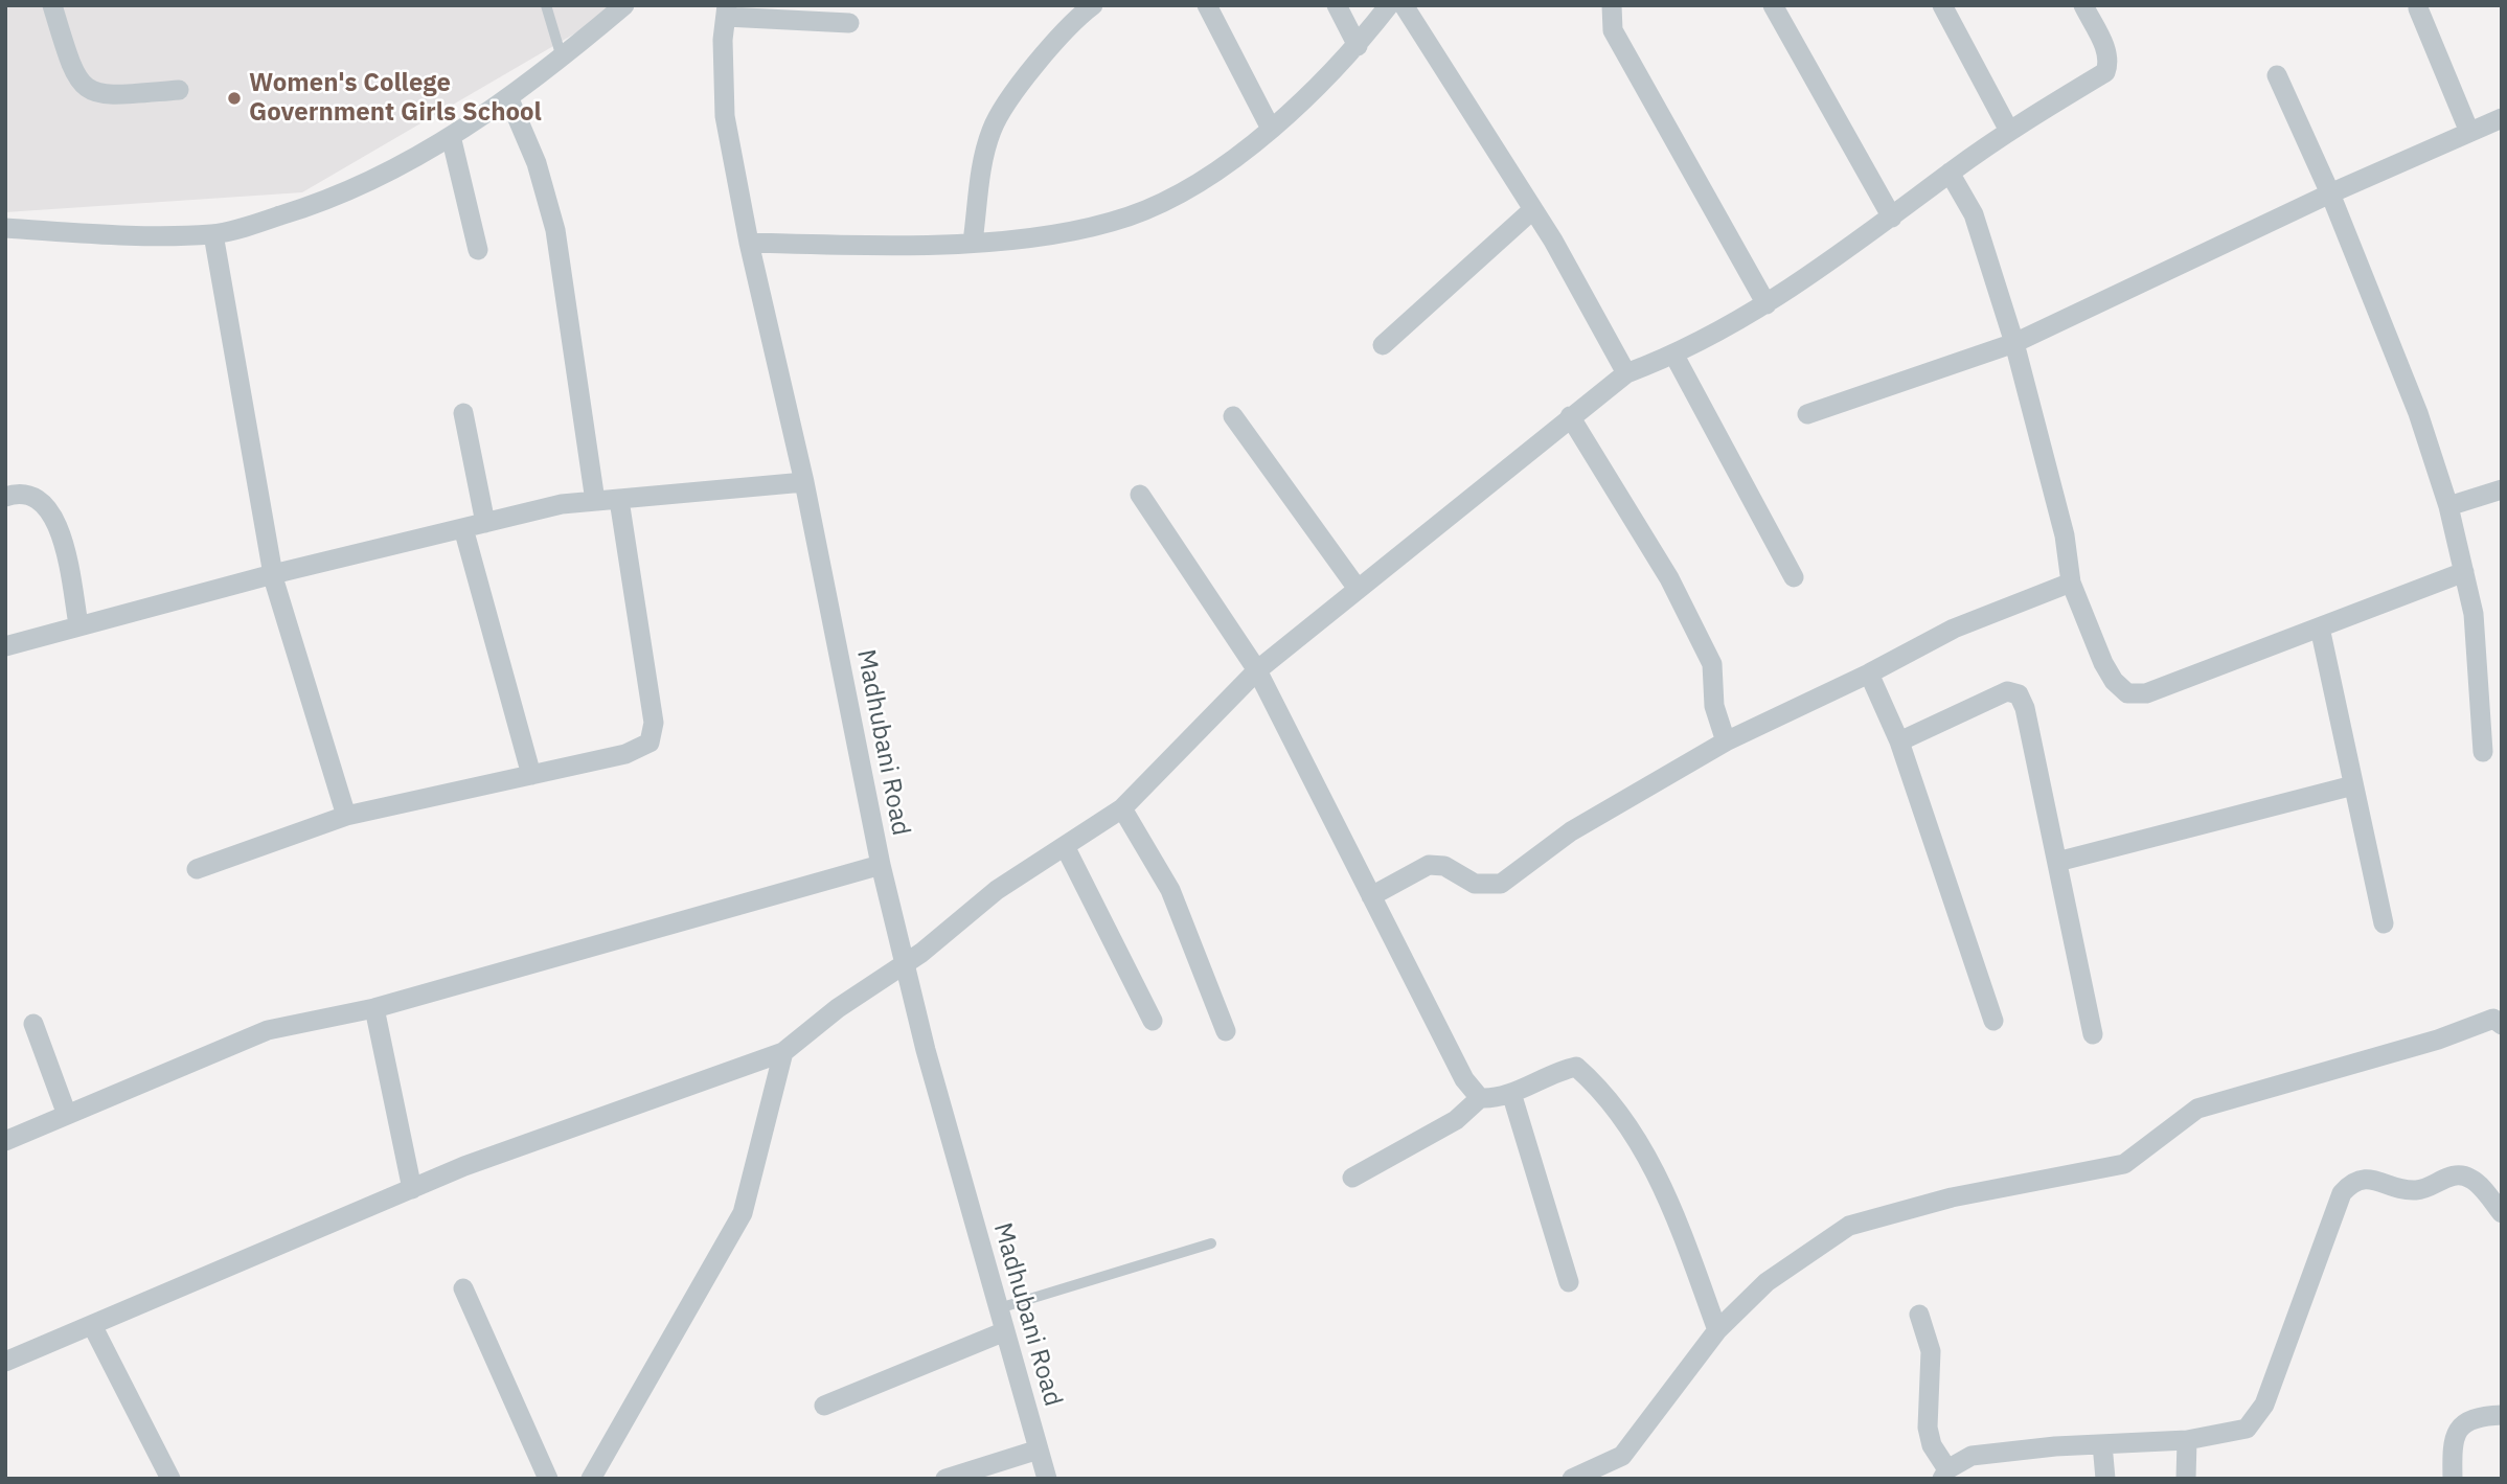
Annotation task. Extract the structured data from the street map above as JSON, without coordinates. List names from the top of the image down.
{
  "streets": {
    "street": ["Madhubani Road"]
  },
  "places": ["Women's College Government Girls School"]
}
